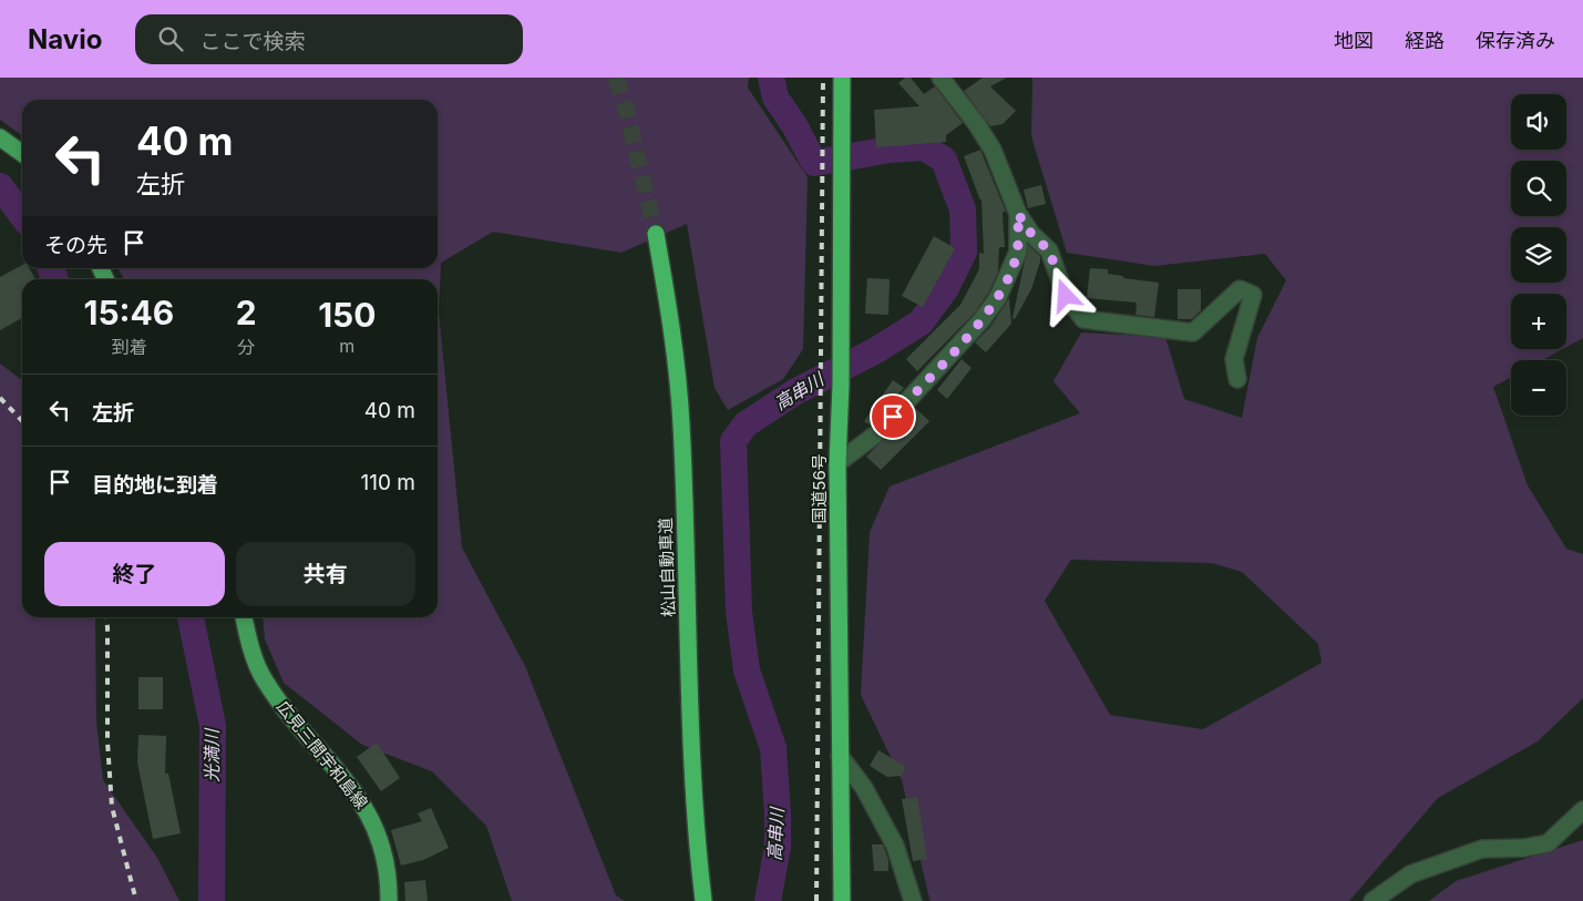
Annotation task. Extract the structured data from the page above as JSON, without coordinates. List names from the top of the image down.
{
  "streets": {
    "highway": ["国道56号", "松山自動車道"],
    "main road": ["広見三間宇和島線"]
  },
  "water": ["高串川", "光満川"],
  "page": {
    "header": "Navio",
    "search": "ここで検索",
    "nav": ["地図", "経路", "保存済み"],
    "map_buttons": ["+", "−"],
    "turn": ["40 m", "左折"],
    "then": "その先",
    "eta": [
      "15:46",
      "到着",
      "2",
      "分",
      "150",
      "m"
    ],
    "list": [
      {
        "name": "左折",
        "value": "40 m"
      },
      {
        "name": "目的地に到着",
        "value": "110 m"
      }
    ],
    "buttons": ["終了", "共有"]
  }
}
